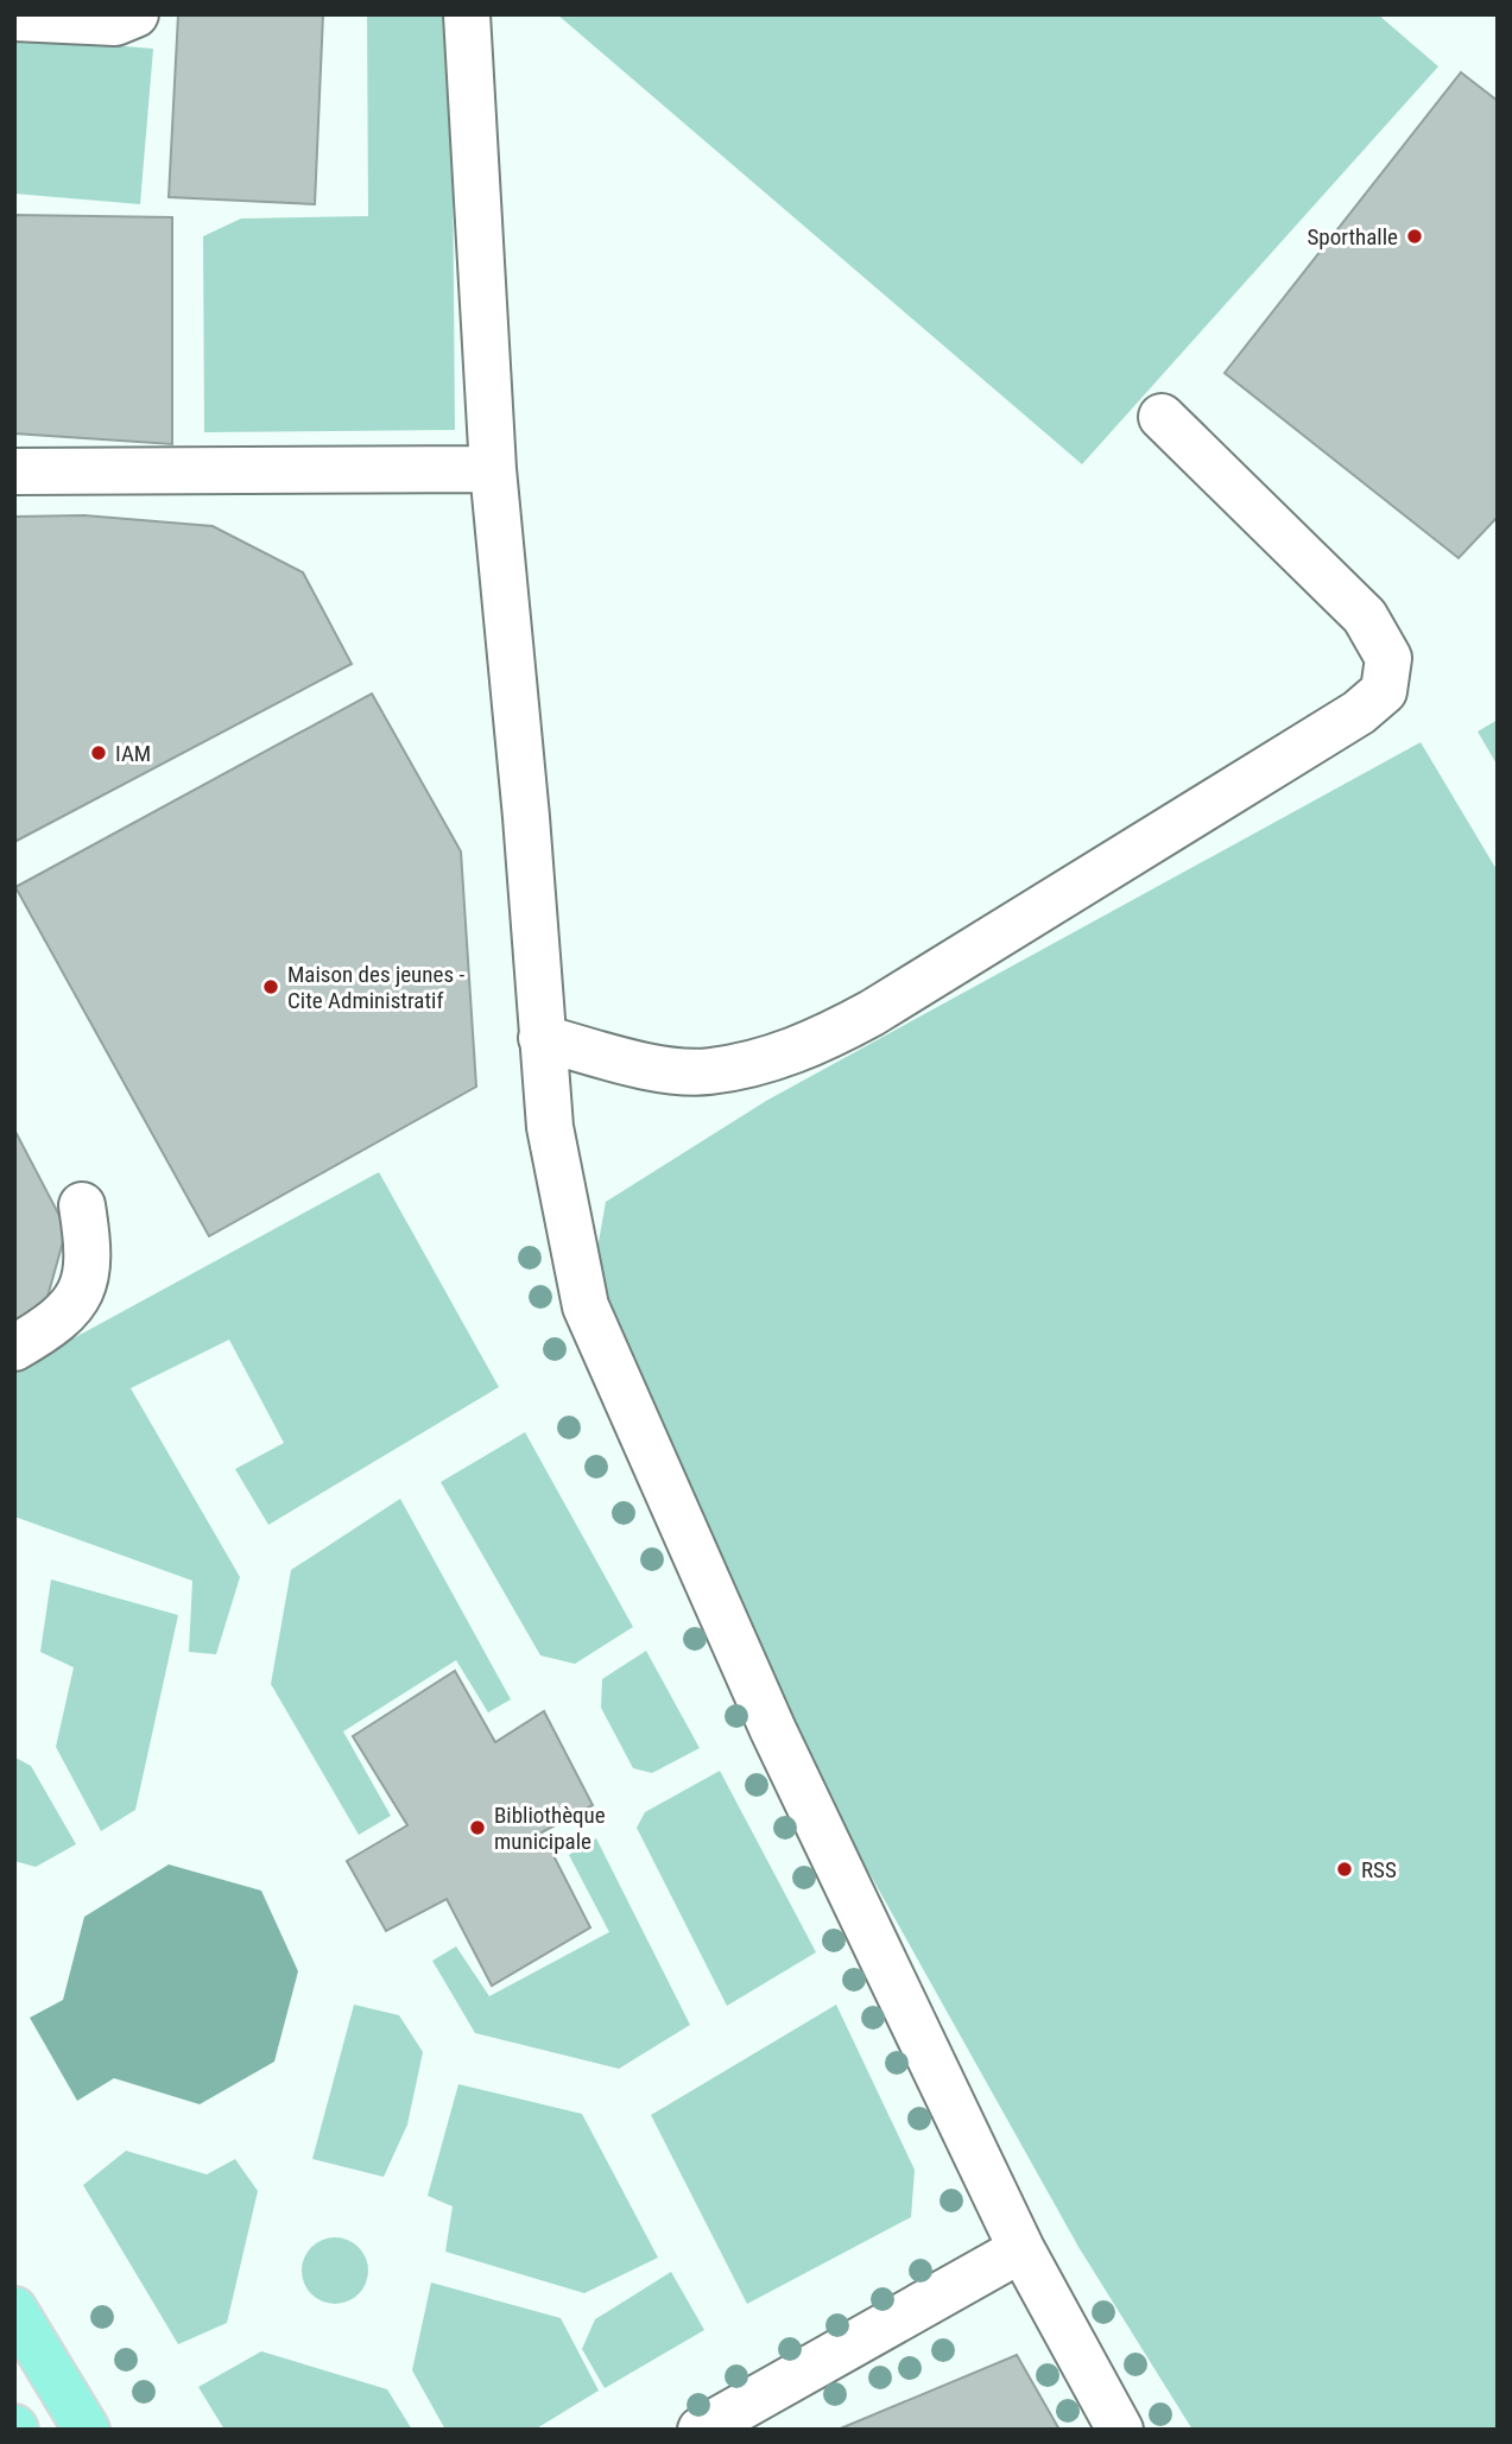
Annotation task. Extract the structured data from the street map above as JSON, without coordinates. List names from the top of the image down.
{
  "places": [
    "Sporthalle",
    "IAM",
    "Maison des jeunes - Cite Administratif",
    "Bibliothèque municipale",
    "RSS"
  ]
}
